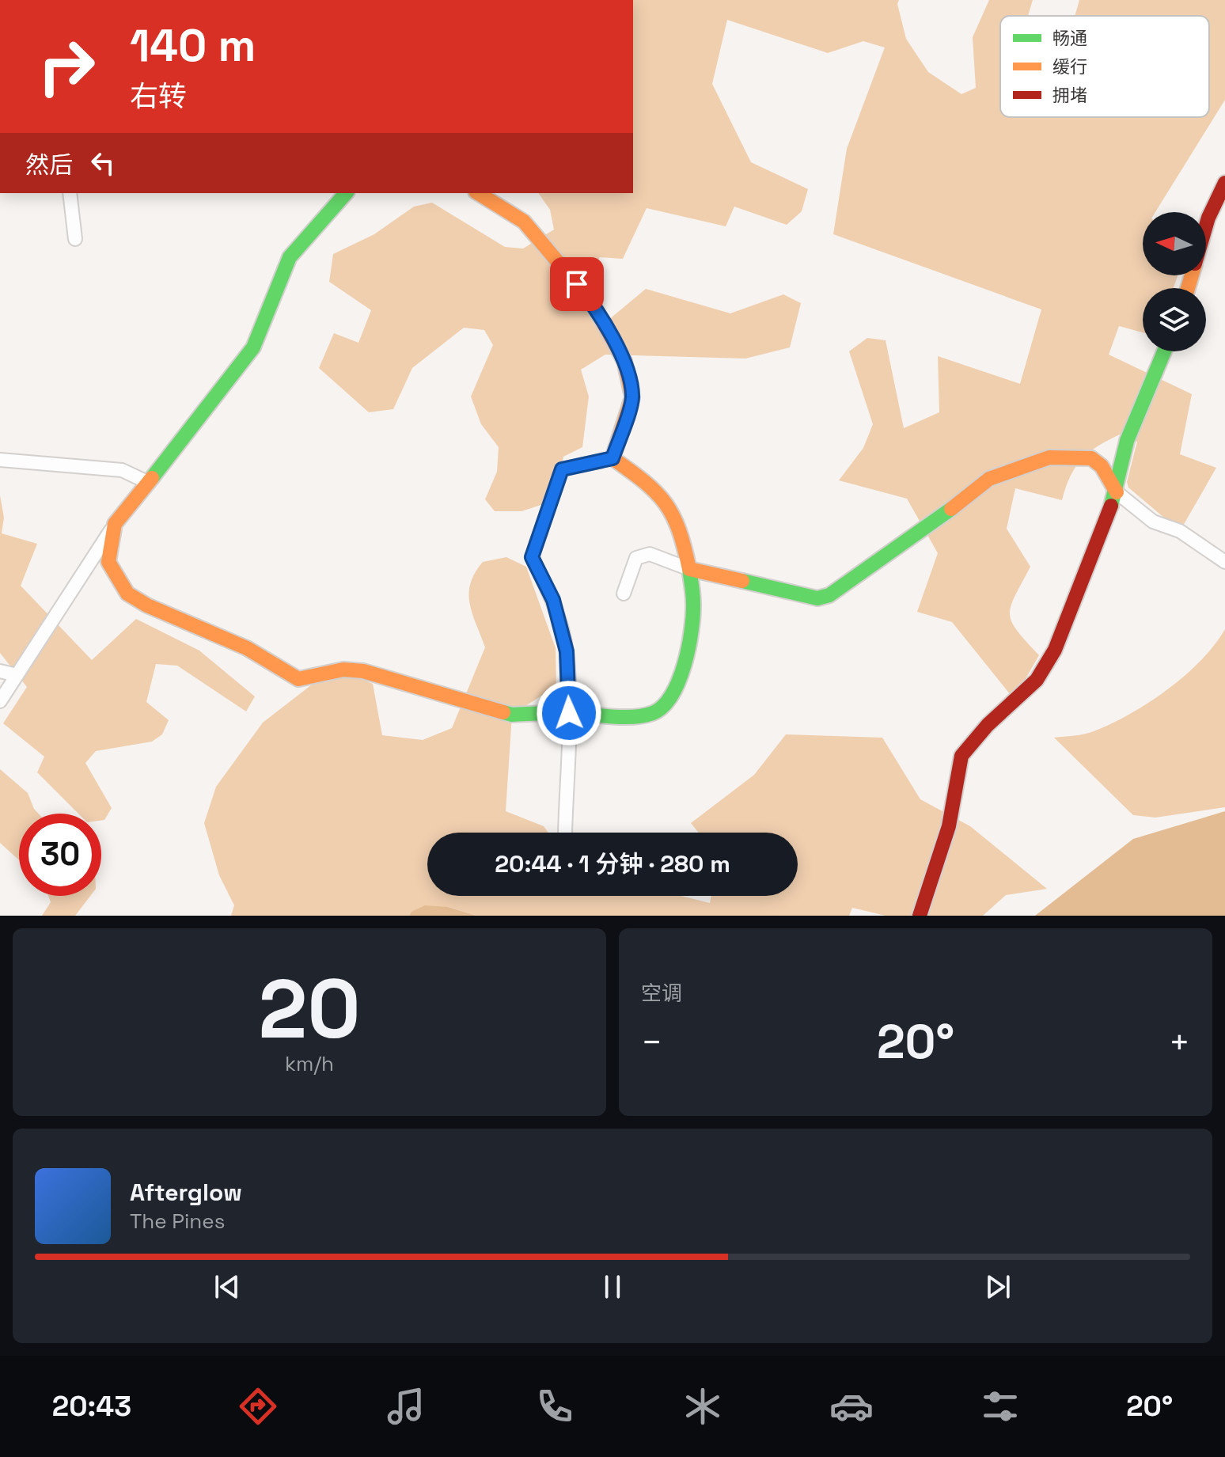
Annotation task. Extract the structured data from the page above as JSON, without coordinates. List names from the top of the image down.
{
  "legend": ["畅通", "缓行", "拥堵"],
  "north": "left",
  "page": {
    "turn": ["140 m", "右转"],
    "then": "然后",
    "limit": "30",
    "trip": "20:44 · 1 分钟 · 280 m",
    "tile": [
      ["20", "km/h"],
      "空调"
    ],
    "heat": ["−", "20°", "+"],
    "song": ["Afterglow", "The Pines"],
    "tabs": ["20:43", "20°"]
  }
}
